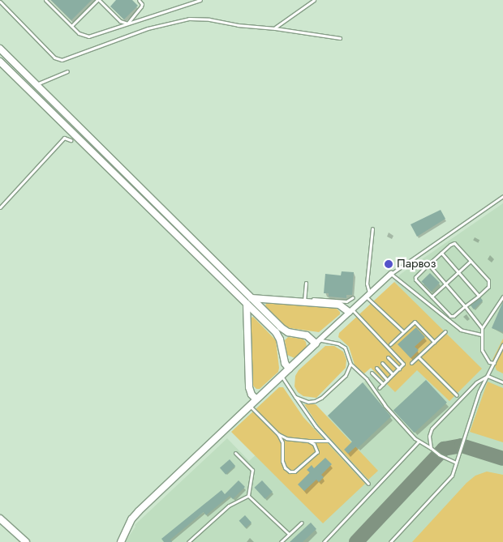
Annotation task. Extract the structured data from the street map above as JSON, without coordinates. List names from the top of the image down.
{
  "places": ["Парвоз"]
}
